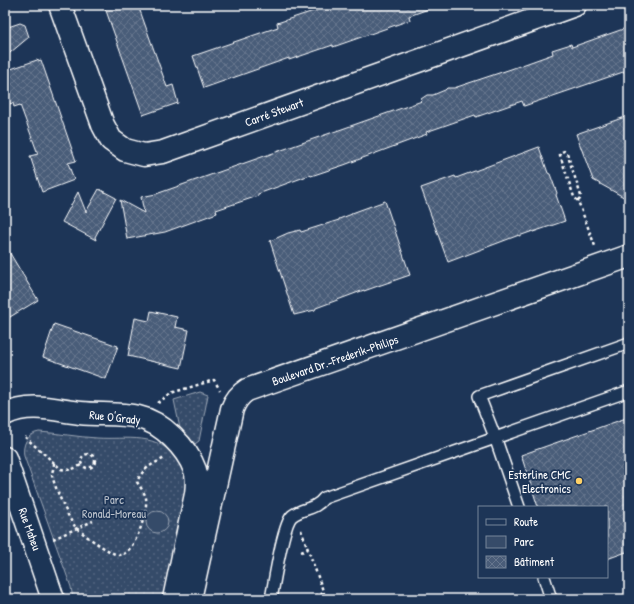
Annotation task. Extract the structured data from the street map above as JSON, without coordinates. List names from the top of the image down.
{
  "streets": {
    "street": [
      "Carré Stewart",
      "Boulevard Dr.-Frederik-Philips",
      "Rue O'Grady",
      "Rue Maheu"
    ]
  },
  "parks": ["Parc Ronald-Moreau"],
  "places": ["Esterline CMC Electronics"],
  "legend": ["Route", "Parc", "Bâtiment"]
}
